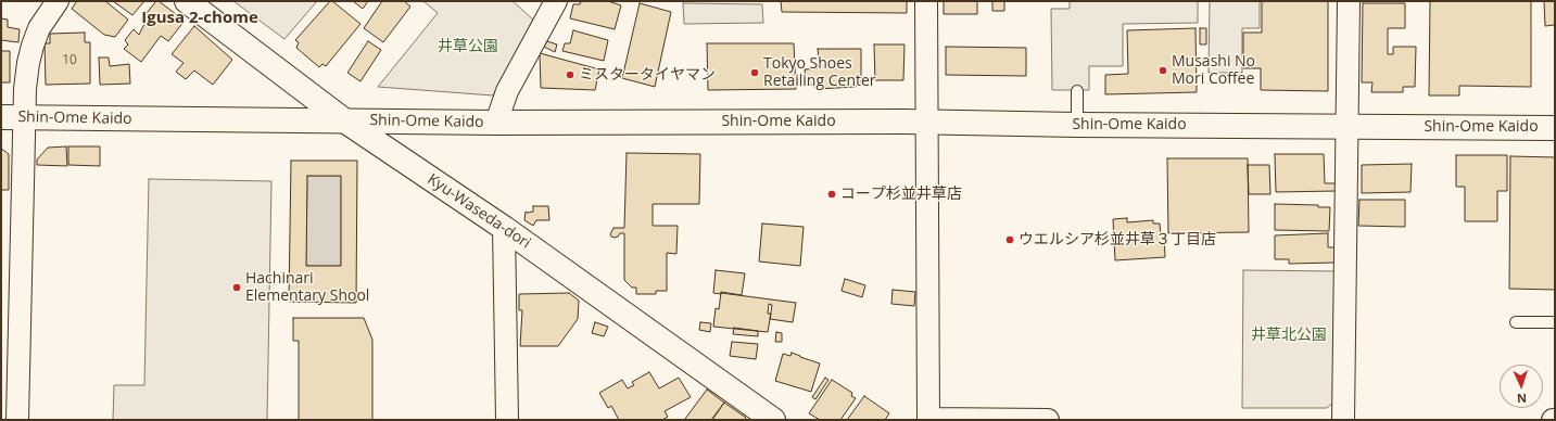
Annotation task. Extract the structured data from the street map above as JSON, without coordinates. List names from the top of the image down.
{
  "streets": {
    "main road": ["Shin-Ome Kaido", "Kyu-Waseda-dori"]
  },
  "crossings": [
    ["Shin-Ome Kaido", "Kyu-Waseda-dori"]
  ],
  "districts": ["Igusa 2-chome"],
  "parks": ["井草公園", "井草北公園"],
  "places": [
    "Musashi No Mori Coffee",
    "Tokyo Shoes Retailing Center",
    "ミスタータイヤマン",
    "コープ杉並井草店",
    "ウエルシア杉並井草３丁目店",
    "Hachinari Elementary Shool"
  ],
  "house_numbers": ["10"],
  "north": "bottom"
}
